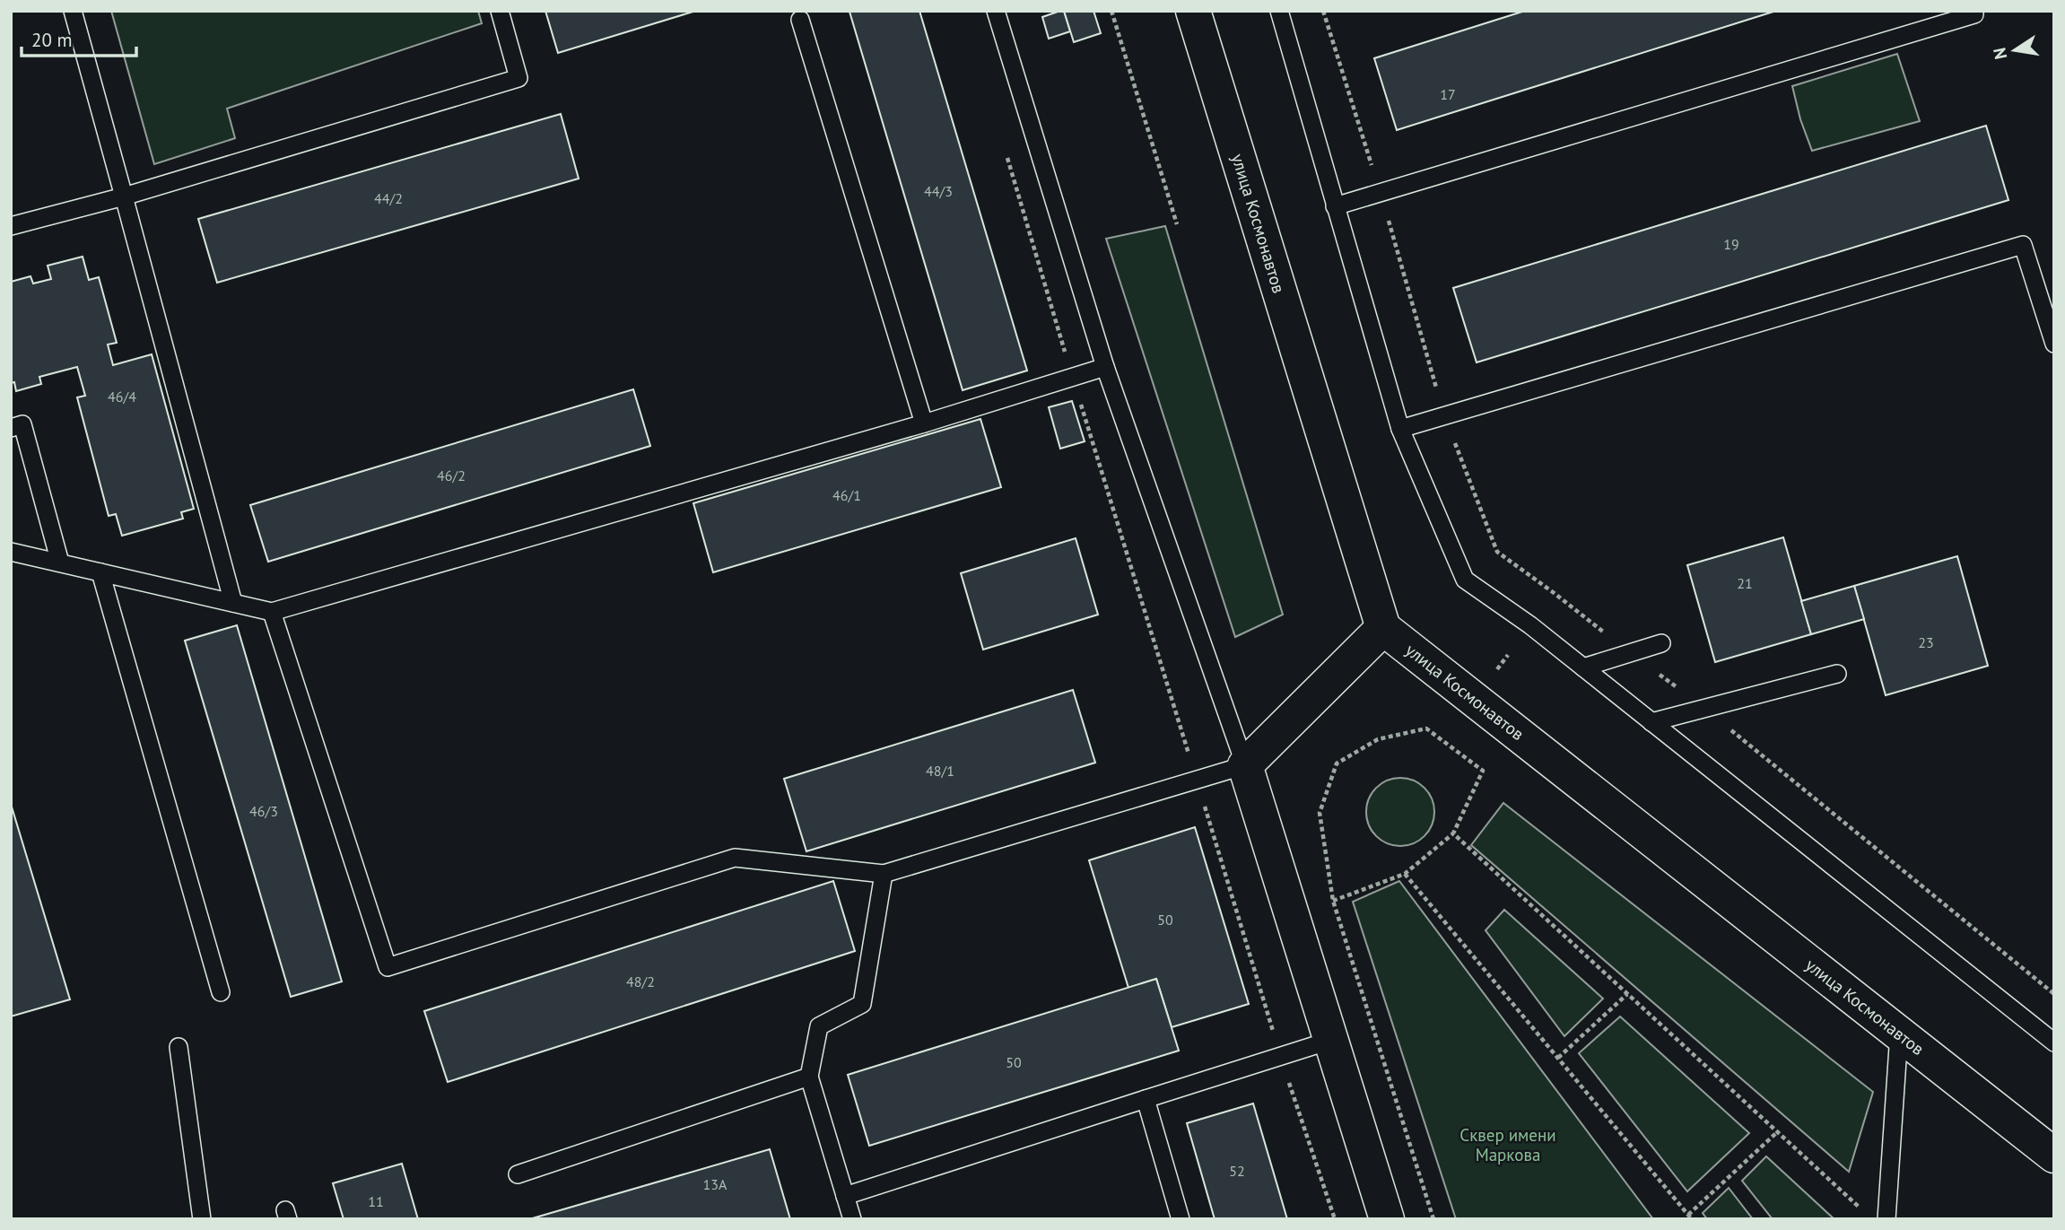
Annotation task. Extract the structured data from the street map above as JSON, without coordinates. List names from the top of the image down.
{
  "streets": {
    "main road": ["улица Космонавтов"]
  },
  "parks": ["Сквер имени Маркова"],
  "house_numbers": [
    "17",
    "44/3",
    "44/2",
    "19",
    "46/4",
    "46/2",
    "46/1",
    "21",
    "23",
    "48/1",
    "46/3",
    "50",
    "48/2",
    "50",
    "52",
    "13А",
    "11"
  ],
  "scale_bar": "20 m",
  "north": "left"
}
